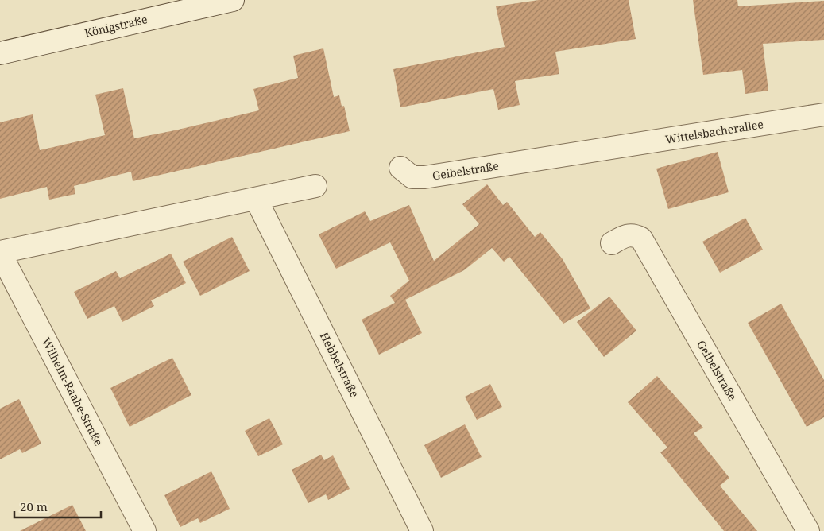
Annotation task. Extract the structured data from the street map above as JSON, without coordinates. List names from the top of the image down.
{
  "streets": {
    "street": [
      "Königstraße",
      "Wittelsbacherallee",
      "Geibelstraße",
      "Hebbelstraße",
      "Wilhelm-Raabe-Straße"
    ]
  },
  "crossings": [
    ["Wittelsbacherallee", "Geibelstraße"]
  ],
  "scale_bar": "20 m"
}
